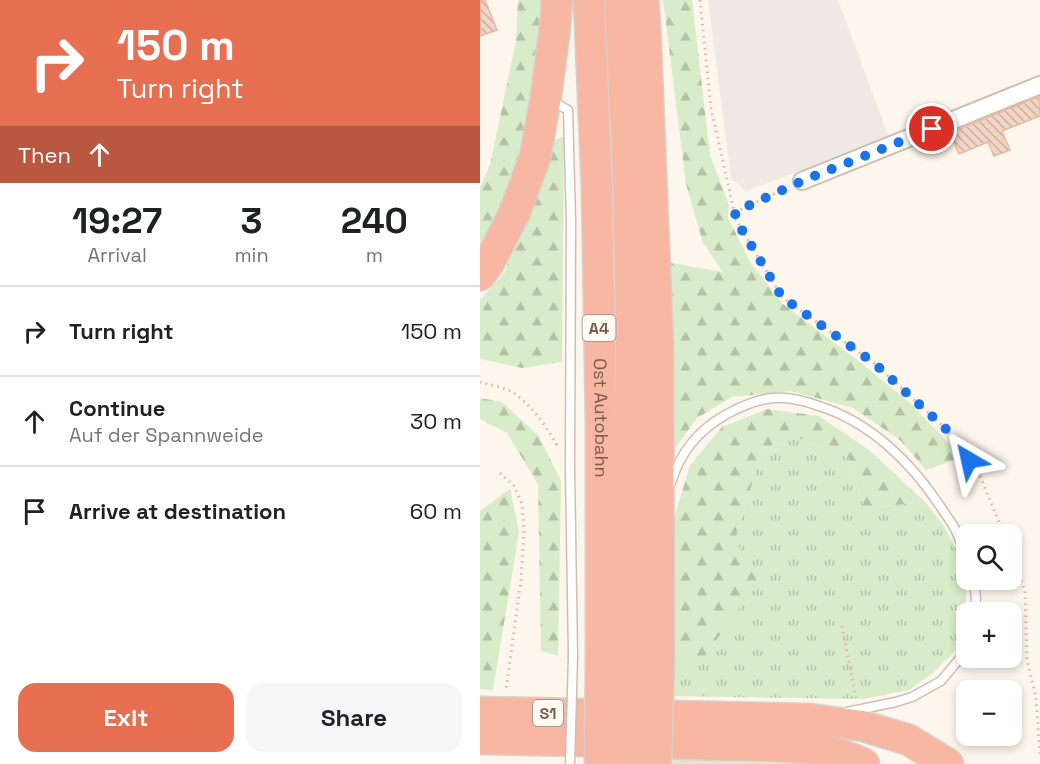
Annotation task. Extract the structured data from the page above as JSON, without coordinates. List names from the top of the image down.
{
  "streets": {
    "highway": ["A4", "Ost Autobahn", "S1"]
  },
  "crossings": [
    ["Ost Autobahn", "S1"]
  ],
  "page": {
    "turn": ["150 m", "Turn right"],
    "then": "Then",
    "eta": [
      "19:27",
      "Arrival",
      "3",
      "min",
      "240",
      "m"
    ],
    "list": [
      {
        "name": "Turn right",
        "value": "150 m"
      },
      {
        "name": "Continue",
        "note": "Auf der Spannweide",
        "value": "30 m"
      },
      {
        "name": "Arrive at destination",
        "value": "60 m"
      }
    ],
    "map_buttons": ["+", "−"],
    "buttons": ["Exit", "Share"]
  }
}
